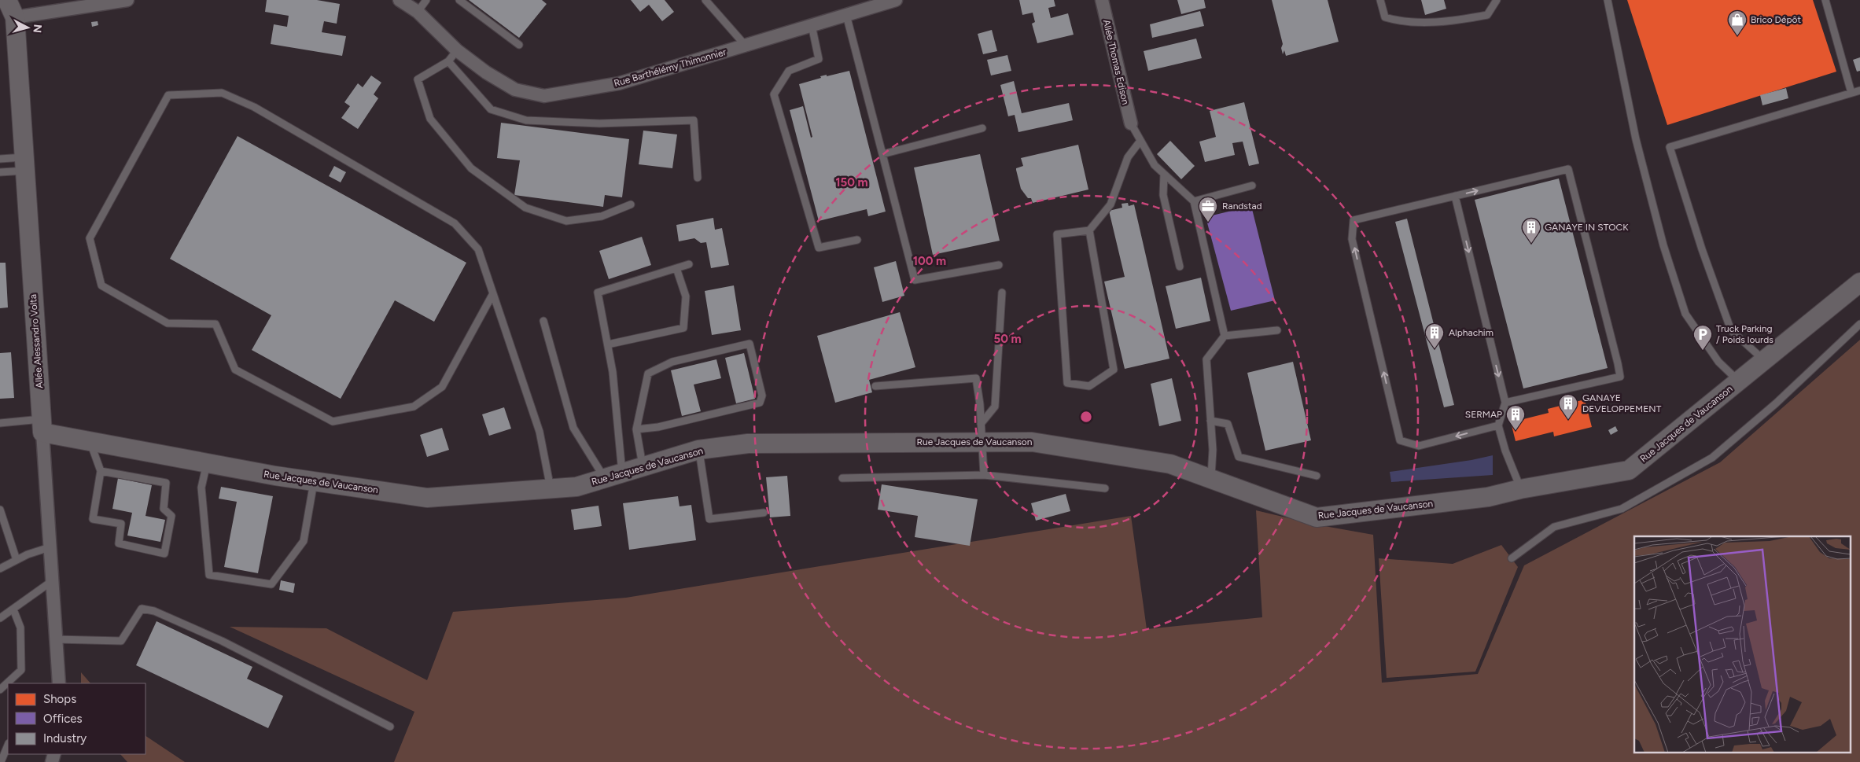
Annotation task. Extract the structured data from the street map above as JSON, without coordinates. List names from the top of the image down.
{
  "streets": {
    "street": [
      "Allée Thomas Edison",
      "Rue Barthélémy Thimonnier",
      "Allée Alessandro Volta",
      "Rue Jacques de Vaucanson"
    ]
  },
  "crossings": [
    ["Allée Alessandro Volta", "Rue Jacques de Vaucanson"]
  ],
  "places": {
    "shop": ["Brico Dépôt"],
    "office": ["Randstad"],
    "building": [
      "GANAYE IN STOCK",
      "Alphachim",
      "GANAYE DEVELOPPEMENT",
      "SERMAP"
    ],
    "parking": ["Truck Parking / Poids lourds"]
  },
  "legend": ["Shops", "Offices", "Industry"],
  "north": "right",
  "rings": ["150 m", "100 m", "50 m"]
}
